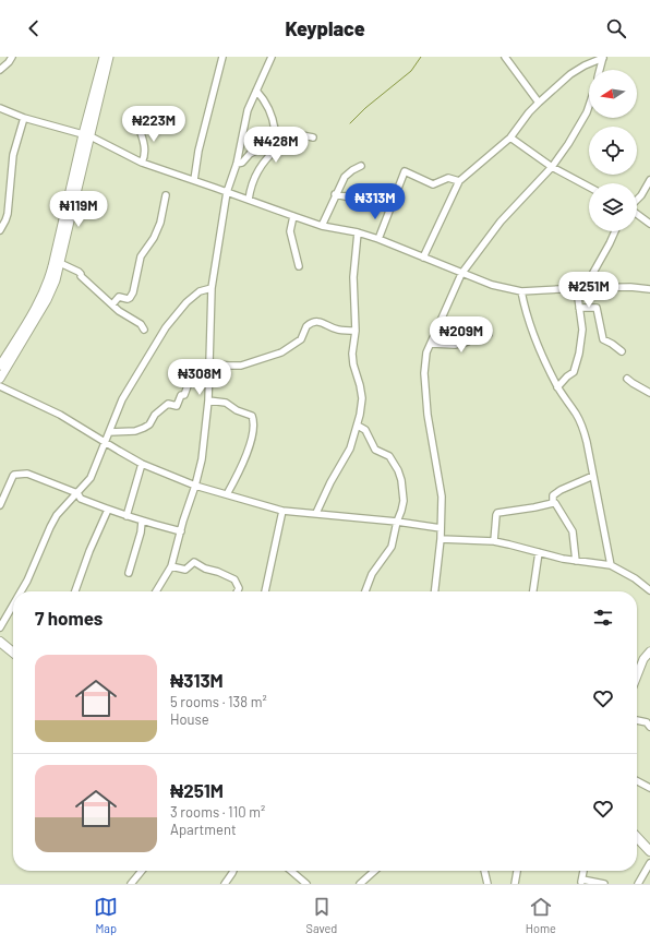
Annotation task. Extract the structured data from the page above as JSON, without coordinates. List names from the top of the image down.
{
  "north": "left",
  "page": {
    "header": "Keyplace",
    "price": [
      "₦223M",
      "₦428M",
      "₦313M",
      "₦119M",
      "₦251M",
      "₦209M",
      "₦308M"
    ],
    "heading": "7 homes",
    "list": [
      {
        "name": "₦313M",
        "note": "5 rooms · 138 m² · House"
      },
      {
        "name": "₦251M",
        "note": "3 rooms · 110 m² · Apartment"
      }
    ],
    "tabs": ["Map", "Saved", "Home"]
  }
}
